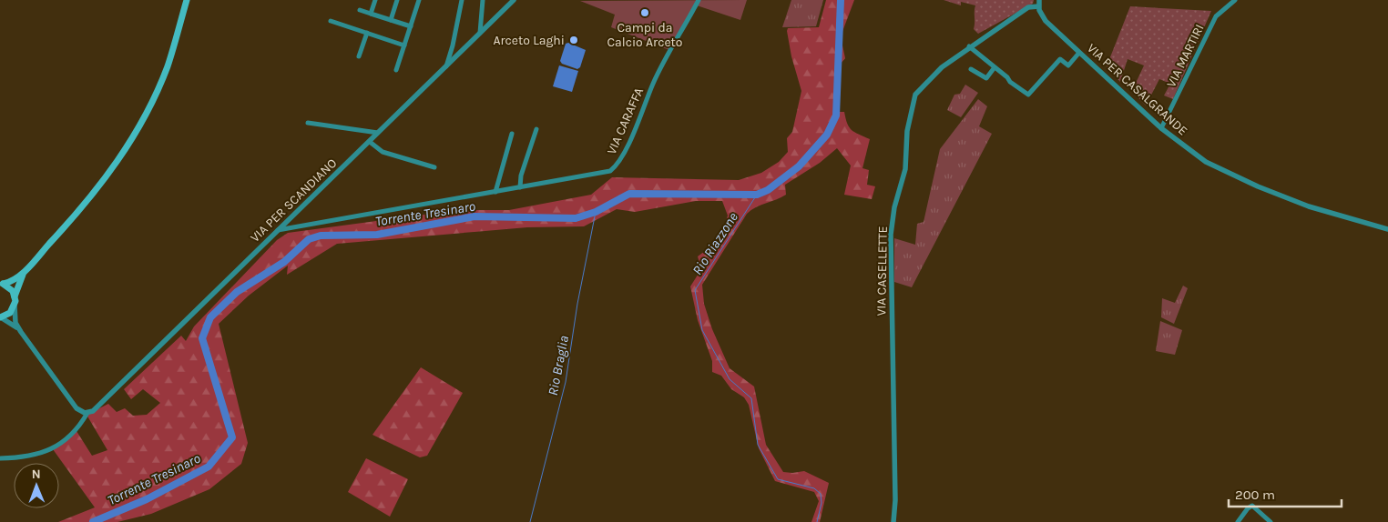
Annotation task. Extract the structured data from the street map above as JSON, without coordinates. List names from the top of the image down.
{
  "streets": {
    "street": [
      "VIA MARTIRI",
      "VIA PER CASALGRANDE",
      "VIA CARAFFA",
      "VIA PER SCANDIANO",
      "VIA CASELLETTE"
    ]
  },
  "crossings": [
    ["VIA MARTIRI", "VIA PER CASALGRANDE"],
    ["VIA PER CASALGRANDE", "VIA CASELLETTE"],
    ["VIA CARAFFA", "VIA PER SCANDIANO"]
  ],
  "water": ["Torrente Tresinaro", "Rio Riazzone", "Rio Braglia"],
  "places": ["Campi da Calcio Arceto", "Arceto Laghi"],
  "scale_bar": "200 m",
  "north": "top"
}
